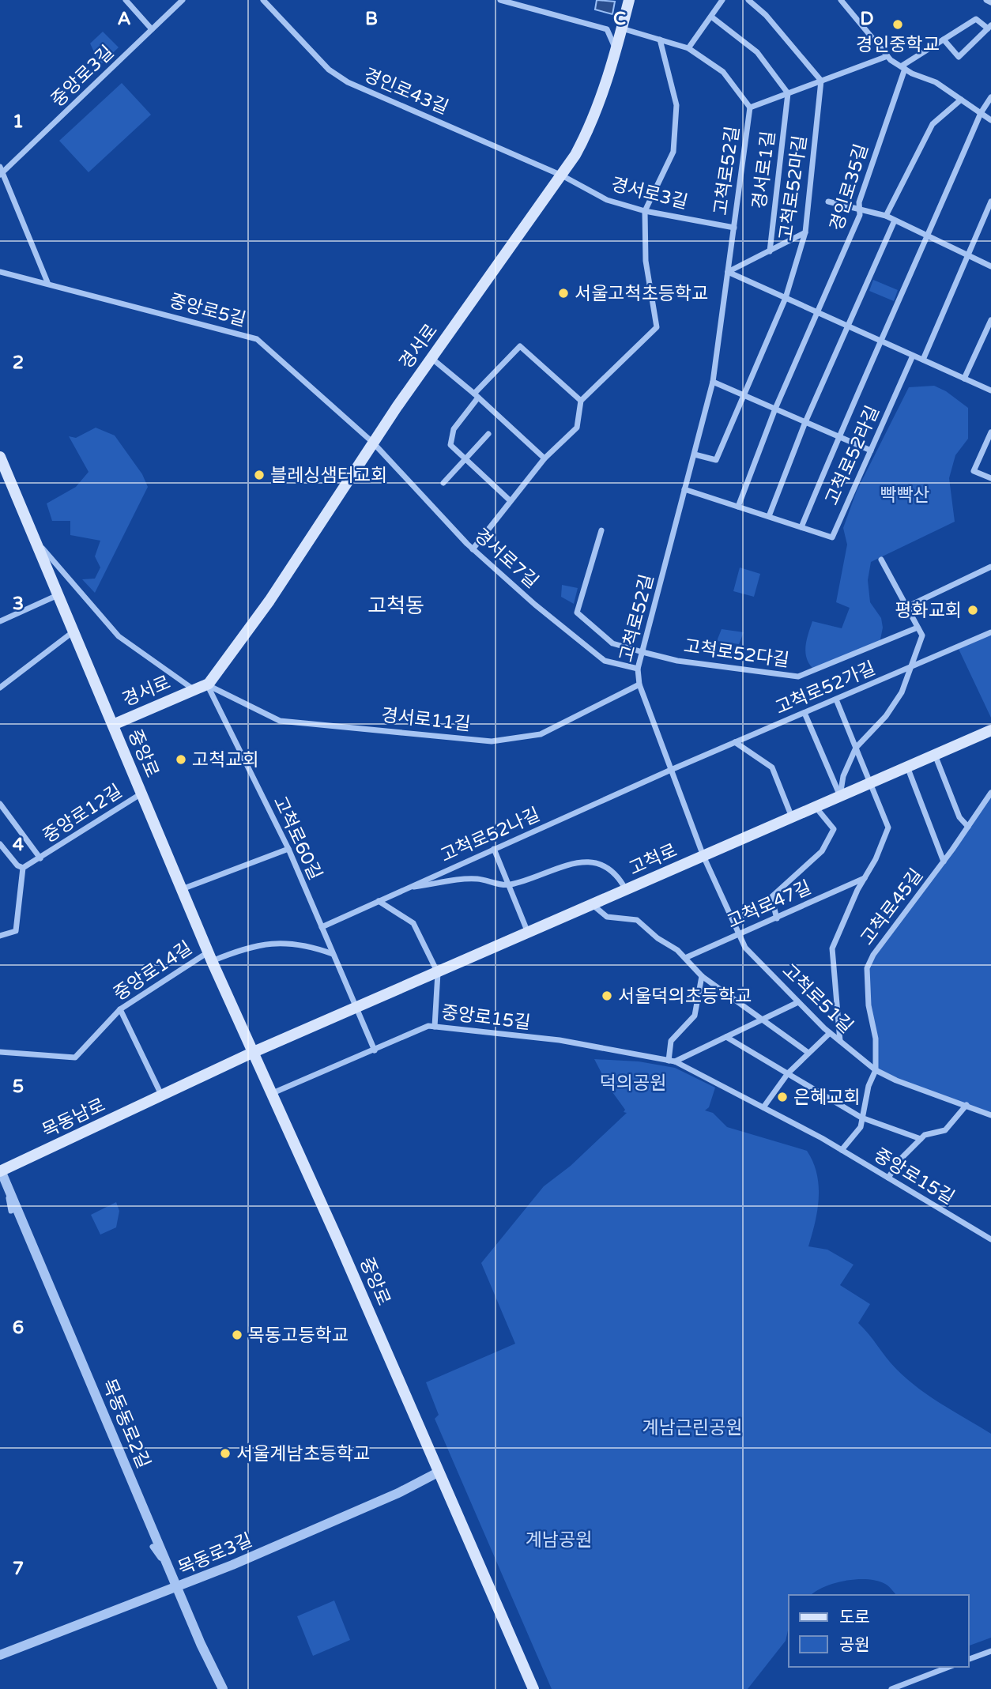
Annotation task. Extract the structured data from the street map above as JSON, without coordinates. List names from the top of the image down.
{
  "streets": {
    "main road": [
      "경서로",
      "중앙로",
      "고척로",
      "목동남로"
    ],
    "street": [
      "중앙로3길",
      "경인로43길",
      "경서로1길",
      "고척로52길",
      "경인로35길",
      "고척로52마길",
      "경서로3길",
      "중앙로5길",
      "고척로52라길",
      "경서로7길",
      "고척로52다길",
      "고척로52가길",
      "경서로11길",
      "중앙로12길",
      "고척로52나길",
      "고척로60길",
      "고척로47길",
      "고척로45길",
      "중앙로14길",
      "고척로51길",
      "중앙로15길",
      "목동동로2길",
      "목동로3길"
    ]
  },
  "crossings": [
    ["경인로43길", "경서로3길"],
    ["경인로43길", "경서로"],
    ["경서로1길", "고척로52길"],
    ["경서로1길", "고척로52마길"],
    ["경서로1길", "경서로"],
    ["고척로52길", "경서로3길"],
    ["고척로52길", "고척로52라길"],
    ["고척로52길", "경서로7길"],
    ["고척로52길", "고척로52다길"],
    ["고척로52길", "고척로52가길"],
    ["고척로52길", "경서로11길"],
    ["고척로52길", "고척로52나길"],
    ["고척로52길", "고척로"],
    ["고척로52길", "고척로51길"],
    ["경서로3길", "경서로"],
    ["중앙로5길", "경서로"],
    ["중앙로5길", "경서로7길"],
    ["경서로", "경서로7길"],
    ["경서로", "경서로11길"],
    ["경서로", "중앙로"],
    ["경서로", "고척로60길"],
    ["고척로52가길", "고척로52나길"],
    ["경서로11길", "고척로60길"],
    ["중앙로", "중앙로12길"],
    ["중앙로", "고척로"],
    ["중앙로", "중앙로14길"],
    ["중앙로", "중앙로15길"],
    ["중앙로", "목동남로"],
    ["중앙로", "목동로3길"],
    ["고척로52나길", "고척로60길"],
    ["고척로60길", "고척로"],
    ["고척로60길", "중앙로14길"],
    ["고척로", "고척로51길"],
    ["고척로", "목동남로"],
    ["고척로47길", "고척로51길"],
    ["고척로45길", "고척로51길"],
    ["고척로45길", "중앙로15길"],
    ["목동남로", "목동동로2길"],
    ["목동동로2길", "목동로3길"]
  ],
  "districts": ["고척동"],
  "parks": [
    "빡빡산",
    "덕의공원",
    "계남근린공원",
    "계남공원"
  ],
  "places": [
    "경인중학교",
    "서울고척초등학교",
    "블레싱샘터교회",
    "평화교회",
    "고척교회",
    "서울덕의초등학교",
    "은혜교회",
    "목동고등학교",
    "서울계남초등학교"
  ],
  "legend": ["도로", "공원"],
  "grid": {
    "columns": [
      "A",
      "B",
      "C",
      "D"
    ],
    "rows": [
      "1",
      "2",
      "3",
      "4",
      "5",
      "6",
      "7"
    ]
  }
}
